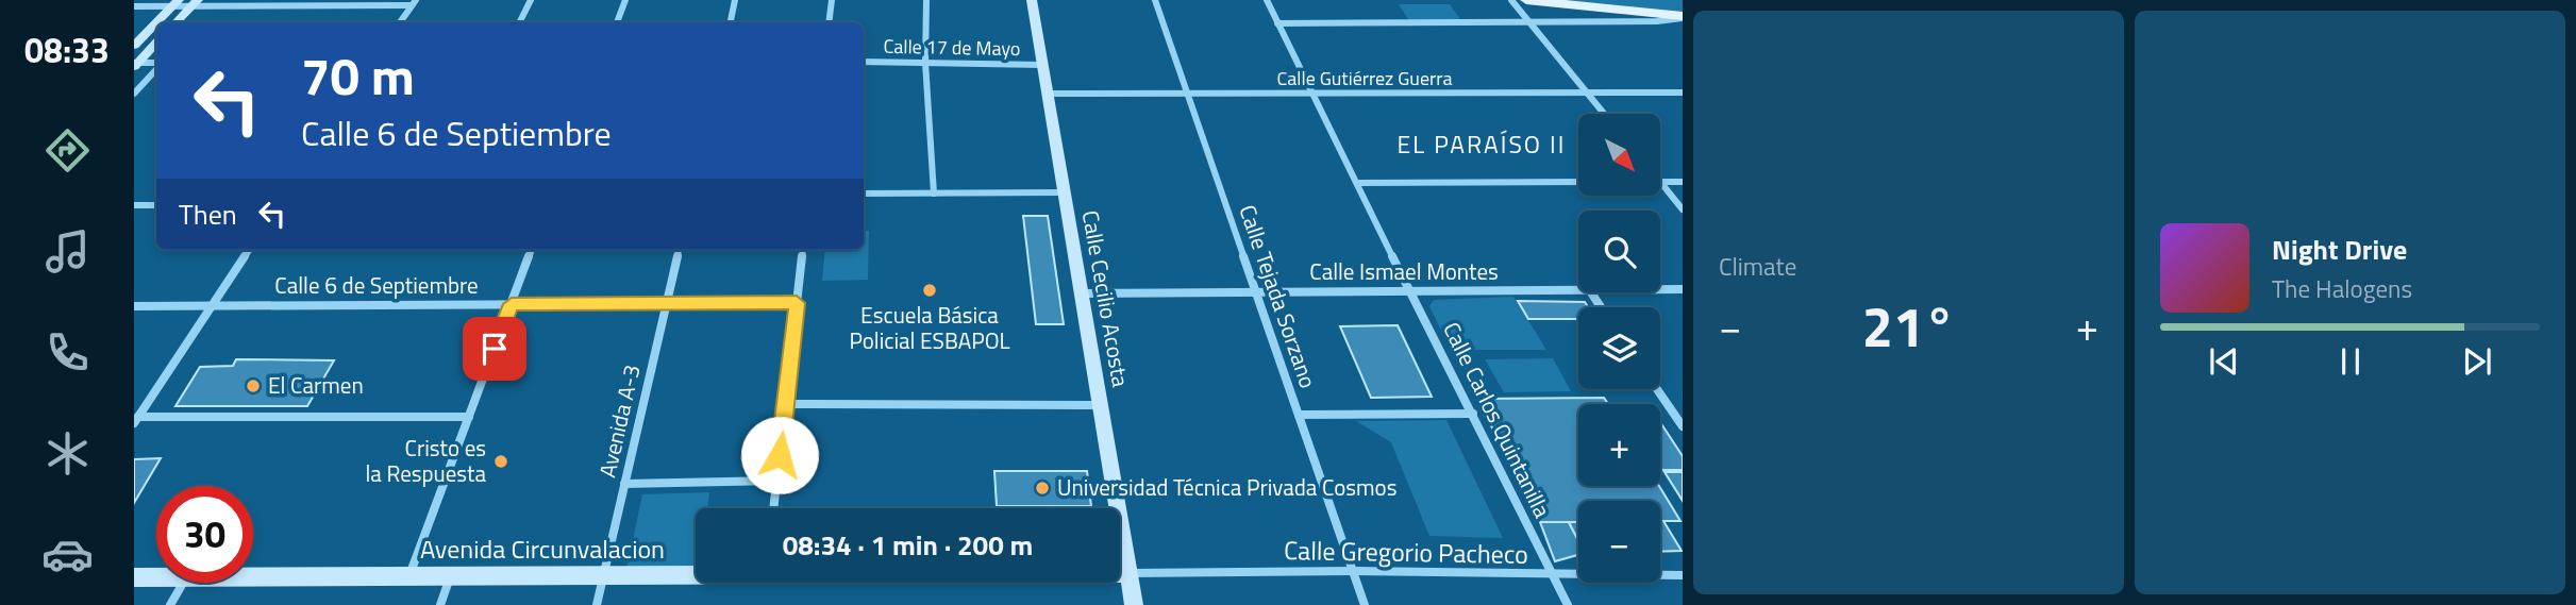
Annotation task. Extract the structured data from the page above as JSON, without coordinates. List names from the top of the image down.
{
  "streets": {
    "street": [
      "Calle 17 de Mayo",
      "Calle Gutiérrez Guerra",
      "Calle Ismael Montes",
      "Calle 6 de Septiembre",
      "Calle Tejada Sorzano",
      "Calle Cecilio Acosta",
      "Calle Carlos Quintanilla",
      "Avenida A-3",
      "Avenida Circunvalacion",
      "Calle Gregorio Pacheco"
    ]
  },
  "crossings": [
    ["Calle 17 de Mayo", "Calle Cecilio Acosta"],
    ["Calle Gutiérrez Guerra", "Calle Tejada Sorzano"],
    ["Calle Gutiérrez Guerra", "Calle Cecilio Acosta"],
    ["Calle Gutiérrez Guerra", "Calle Carlos Quintanilla"],
    ["Calle Ismael Montes", "Calle Tejada Sorzano"],
    ["Calle Ismael Montes", "Calle Cecilio Acosta"],
    ["Calle Ismael Montes", "Calle Carlos Quintanilla"],
    ["Calle 6 de Septiembre", "Avenida A-3"],
    ["Calle Tejada Sorzano", "Calle Gregorio Pacheco"],
    ["Calle Cecilio Acosta", "Avenida Circunvalacion"],
    ["Calle Cecilio Acosta", "Calle Gregorio Pacheco"],
    ["Calle Carlos Quintanilla", "Calle Gregorio Pacheco"],
    ["Avenida A-3", "Avenida Circunvalacion"],
    ["Avenida Circunvalacion", "Calle Gregorio Pacheco"]
  ],
  "districts": ["EL PARAÍSO II"],
  "places": [
    "Escuela Básica Policial ESBAPOL",
    "El Carmen",
    "Cristo es la Respuesta",
    "Universidad Técnica Privada Cosmos"
  ],
  "north": "bottom right",
  "page": {
    "tabs": "08:33",
    "tile": "Climate",
    "turn": ["70 m", "Calle 6 de Septiembre"],
    "map_buttons": ["+", "−"],
    "then": "Then",
    "song": ["Night Drive", "The Halogens"],
    "heat": ["−", "21°", "+"],
    "limit": "30",
    "trip": "08:34 · 1 min · 200 m"
  }
}
